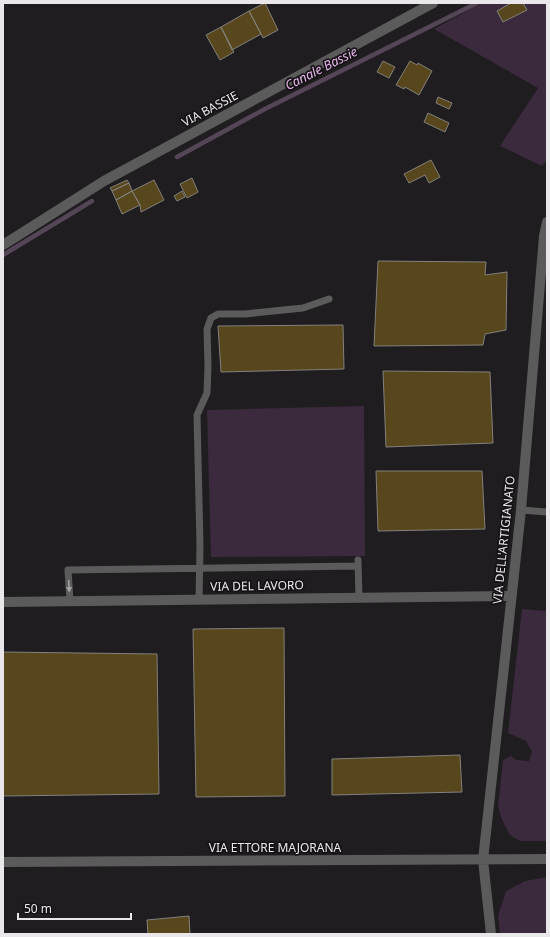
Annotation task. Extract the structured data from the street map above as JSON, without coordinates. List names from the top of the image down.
{
  "streets": {
    "street": [
      "VIA BASSIE",
      "VIA DELL'ARTIGIANATO",
      "VIA DEL LAVORO",
      "VIA ETTORE MAJORANA"
    ]
  },
  "crossings": [
    ["VIA DELL'ARTIGIANATO", "VIA DEL LAVORO"],
    ["VIA DELL'ARTIGIANATO", "VIA ETTORE MAJORANA"]
  ],
  "water": ["Canale Bassie"],
  "scale_bar": "50 m"
}
